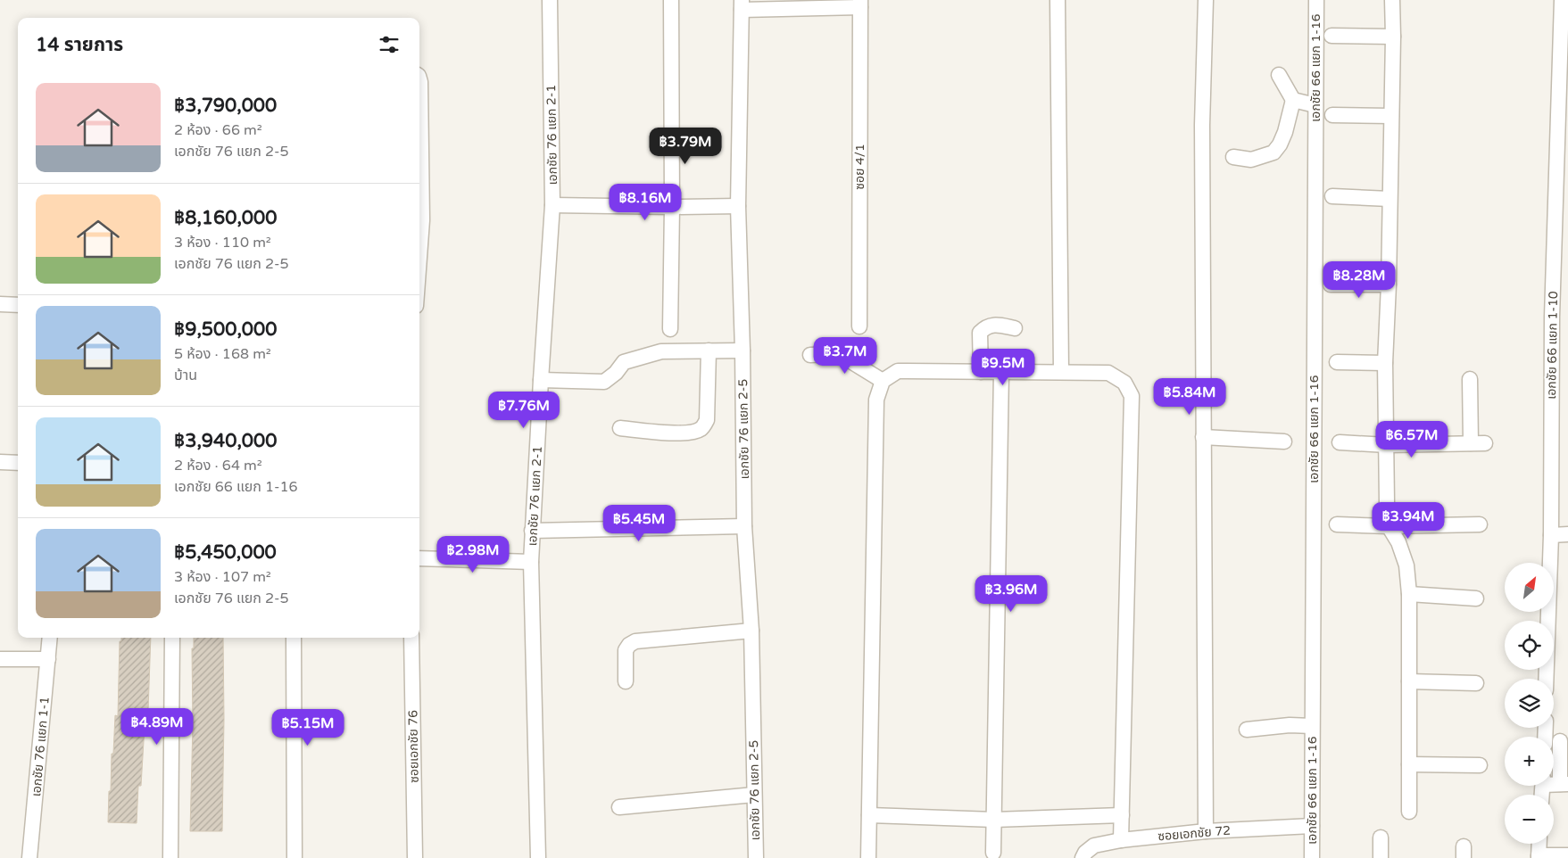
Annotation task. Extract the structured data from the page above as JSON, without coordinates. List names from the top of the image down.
{
  "streets": {
    "street": [
      "เอกชัย 66 แยก 1-16",
      "เอกชัย 76 แยก 2-1",
      "ซอย 4/1",
      "เอกชัย 66 แยก 1-10",
      "เอกชัย 76 แยก 2-5",
      "เอกชัย 76 แยก 1-1",
      "ซอยเอกชัย 76",
      "ซอยเอกชัย 72"
    ]
  },
  "crossings": [
    ["เอกชัย 66 แยก 1-16", "ซอยเอกชัย 72"],
    ["ซอย 4/1", "เอกชัย 76 แยก 2-5"]
  ],
  "north": "top right",
  "page": {
    "heading": "14 รายการ",
    "list": [
      {
        "name": "฿3,790,000",
        "note": "2 ห้อง · 66 m² · เอกชัย 76 แยก 2-5"
      },
      {
        "name": "฿8,160,000",
        "note": "3 ห้อง · 110 m² · เอกชัย 76 แยก 2-5"
      },
      {
        "name": "฿9,500,000",
        "note": "5 ห้อง · 168 m² · บ้าน"
      },
      {
        "name": "฿3,940,000",
        "note": "2 ห้อง · 64 m² · เอกชัย 66 แยก 1-16"
      },
      {
        "name": "฿5,450,000",
        "note": "3 ห้อง · 107 m² · เอกชัย 76 แยก 2-5"
      }
    ],
    "price": [
      "฿3.79M",
      "฿8.16M",
      "฿8.28M",
      "฿3.7M",
      "฿9.5M",
      "฿5.84M",
      "฿7.76M",
      "฿6.57M",
      "฿3.94M",
      "฿5.45M",
      "฿2.98M",
      "฿3.96M",
      "฿4.89M",
      "฿5.15M"
    ],
    "map_buttons": ["+", "−"]
  }
}
